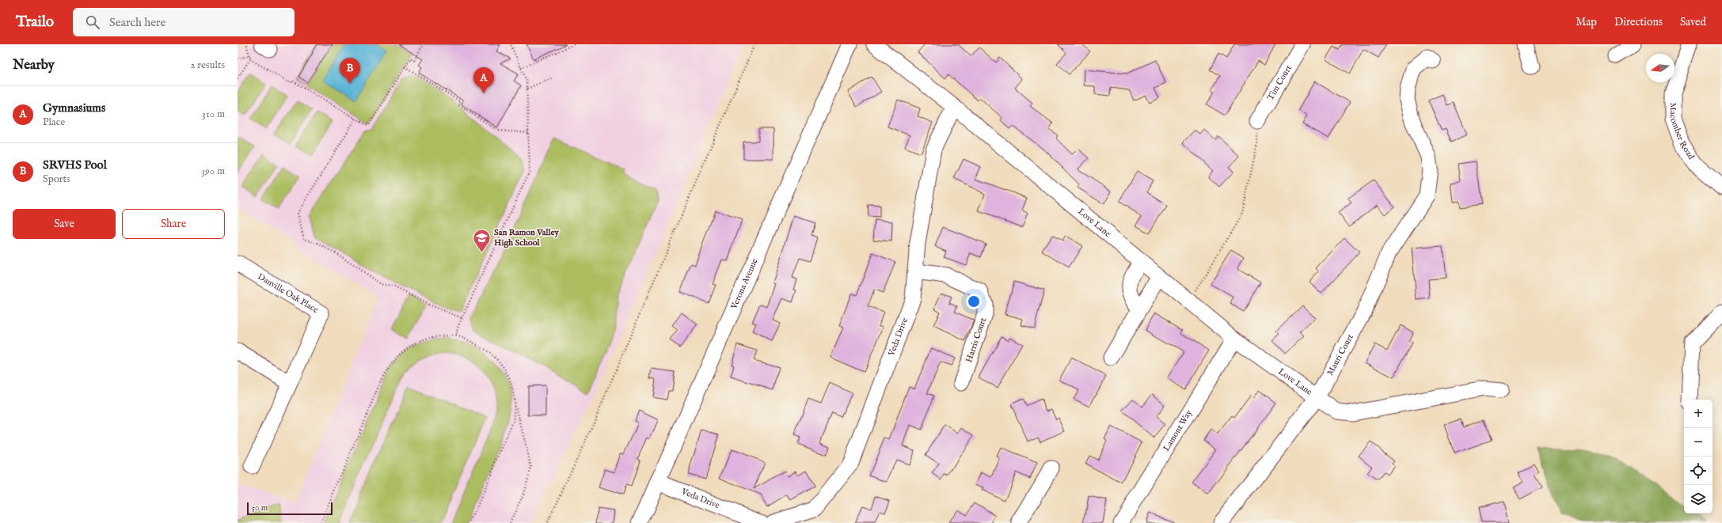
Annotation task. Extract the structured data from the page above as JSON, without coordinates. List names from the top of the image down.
{
  "streets": {
    "street": [
      "Tim Court",
      "Macomber Road",
      "Love Lane",
      "Verona Avenue",
      "Danville Oak Place",
      "Veda Drive",
      "Harris Court",
      "Mauri Court",
      "Lamont Way"
    ]
  },
  "crossings": [
    ["Love Lane", "Veda Drive"],
    ["Love Lane", "Mauri Court"],
    ["Love Lane", "Lamont Way"],
    ["Verona Avenue", "Veda Drive"],
    ["Veda Drive", "Harris Court"]
  ],
  "places": {
    "school or university": ["San Ramon Valley High School"]
  },
  "scale_bar": "50 m",
  "north": "left",
  "page": {
    "header": "Trailo",
    "search": "Search here",
    "nav": ["Map", "Directions", "Saved"],
    "heading": ["Nearby", "2 results"],
    "pins": ["B", "A"],
    "list": [
      {
        "mark": "A",
        "name": "Gymnasiums",
        "note": "Place",
        "value": "310 m"
      },
      {
        "mark": "B",
        "name": "SRVHS Pool",
        "note": "Sports",
        "value": "390 m"
      }
    ],
    "buttons": ["Save", "Share"],
    "map_buttons": ["+", "−"],
    "scale": "50 m"
  }
}
